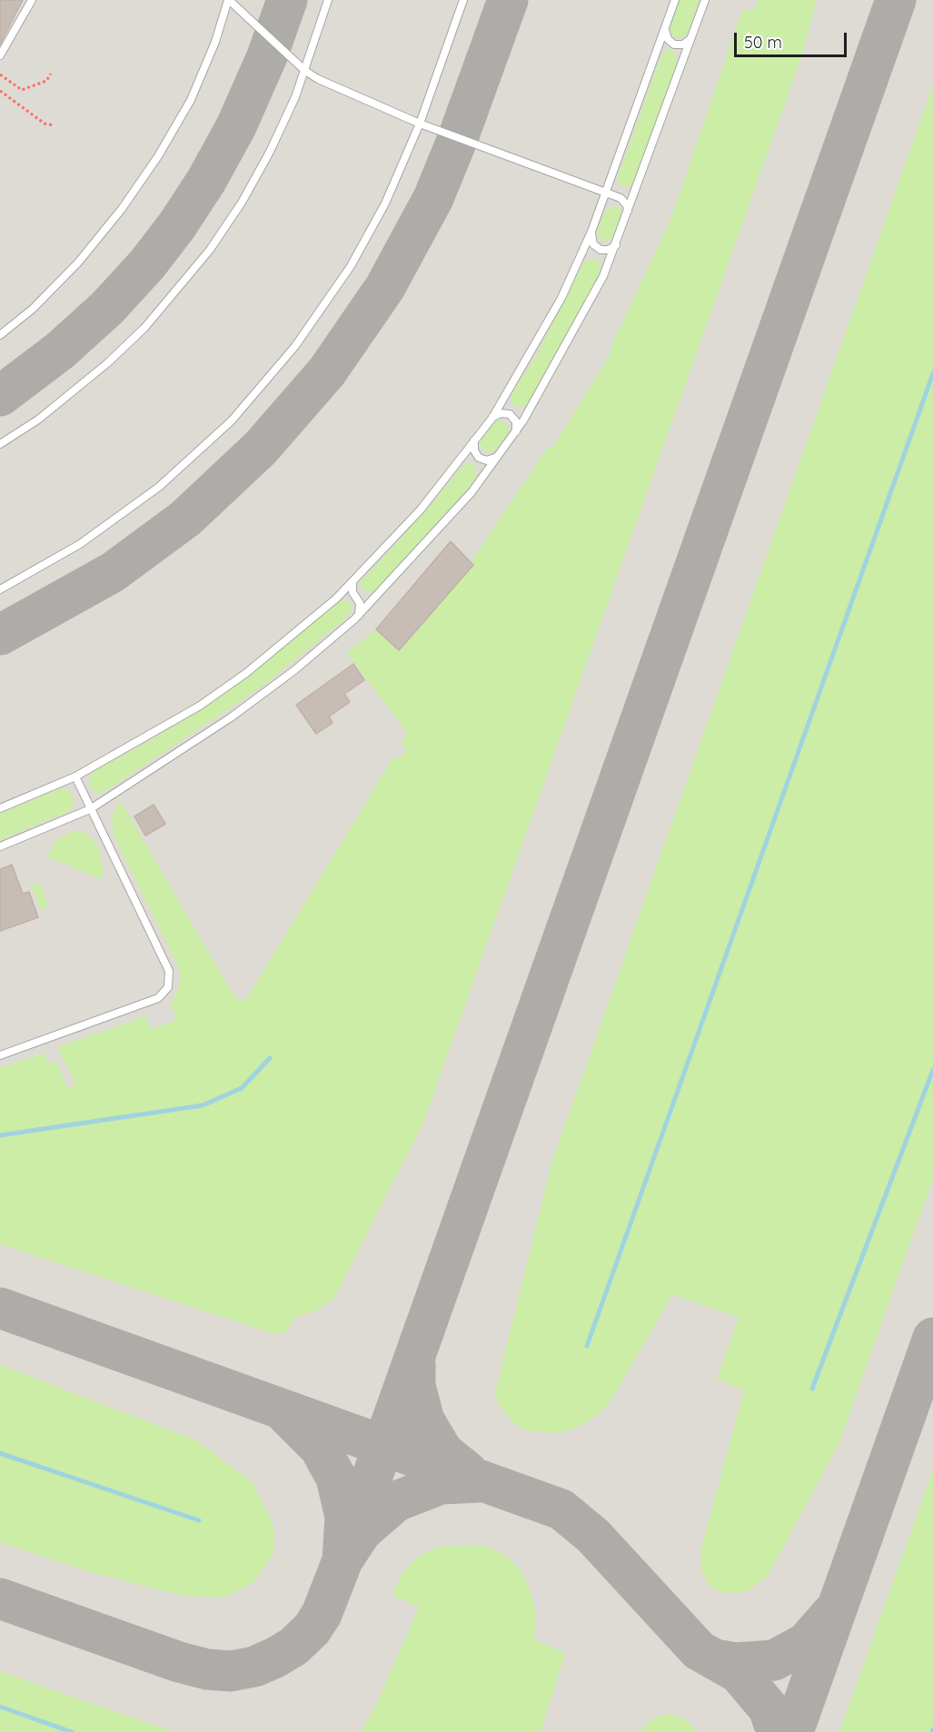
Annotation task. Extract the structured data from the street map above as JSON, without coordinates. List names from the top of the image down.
{
  "scale_bar": "50 m"
}
